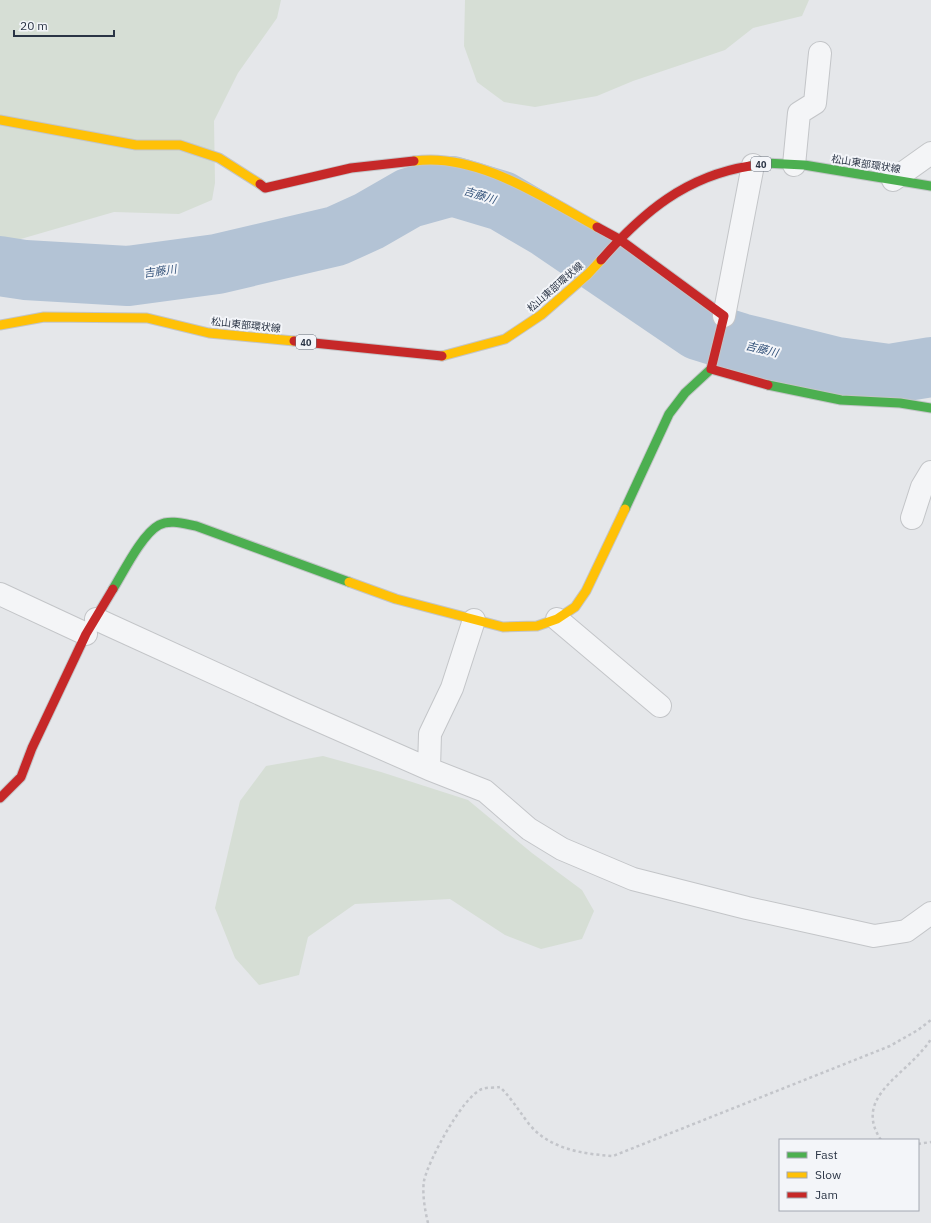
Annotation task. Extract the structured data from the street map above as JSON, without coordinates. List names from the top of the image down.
{
  "streets": {
    "street": ["40", "松山東部環状線"]
  },
  "water": ["吉藤川"],
  "legend": ["Fast", "Slow", "Jam"],
  "scale_bar": "20 m"
}
